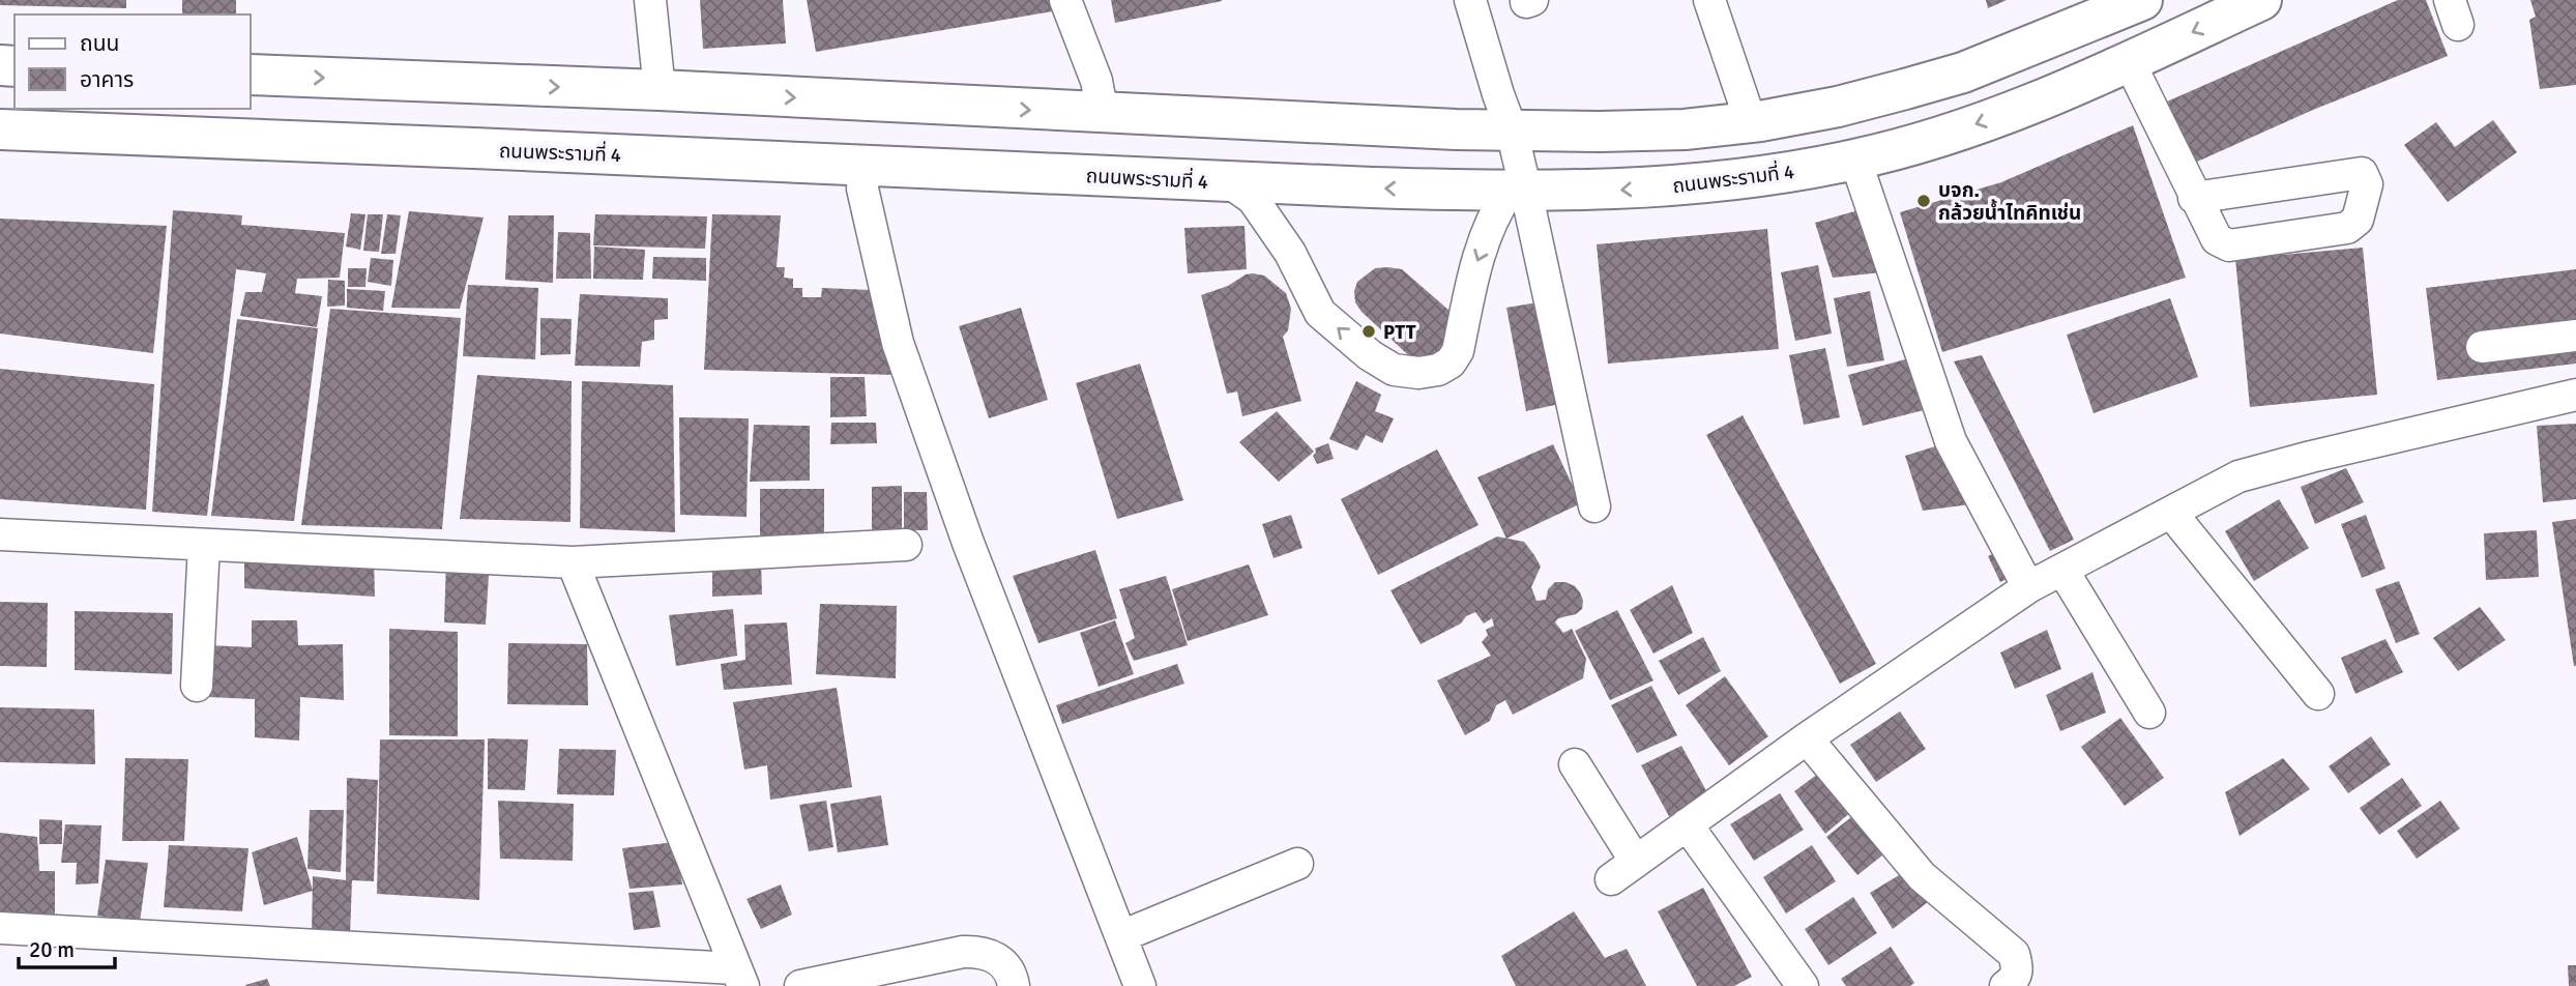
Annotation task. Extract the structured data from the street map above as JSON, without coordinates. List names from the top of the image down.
{
  "streets": {
    "main road": ["ถนนพระรามที่ 4"]
  },
  "places": ["บจก. กล้วยน้ำไทคิทเช่น", "PTT"],
  "legend": ["ถนน", "อาคาร"],
  "scale_bar": "20 m"
}
